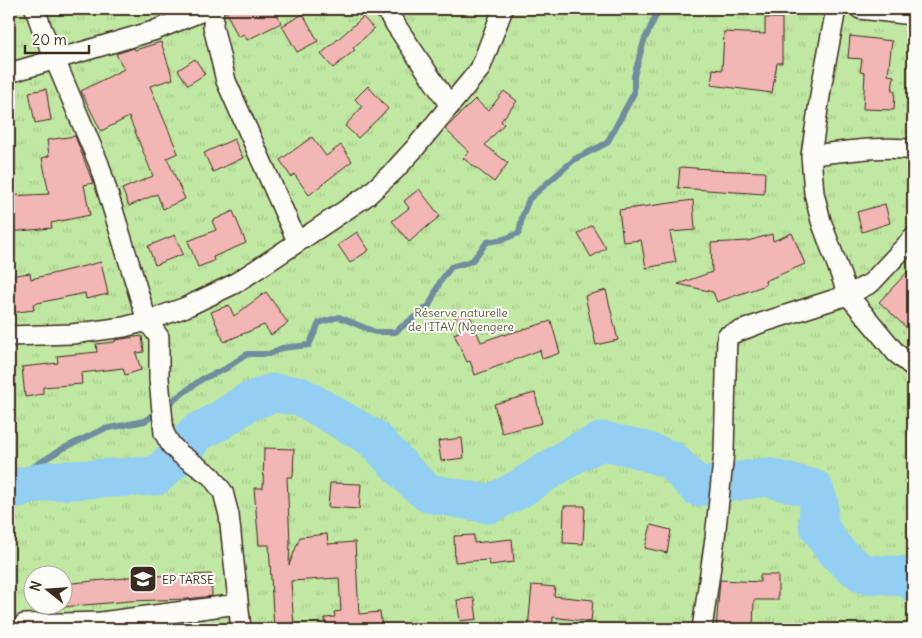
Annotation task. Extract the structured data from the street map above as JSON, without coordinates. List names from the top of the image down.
{
  "parks": ["Réserve naturelle de l'ITAV (Ngengere"],
  "places": {
    "school or university": ["EP TARSE"]
  },
  "scale_bar": "20 m",
  "north": "left"
}
